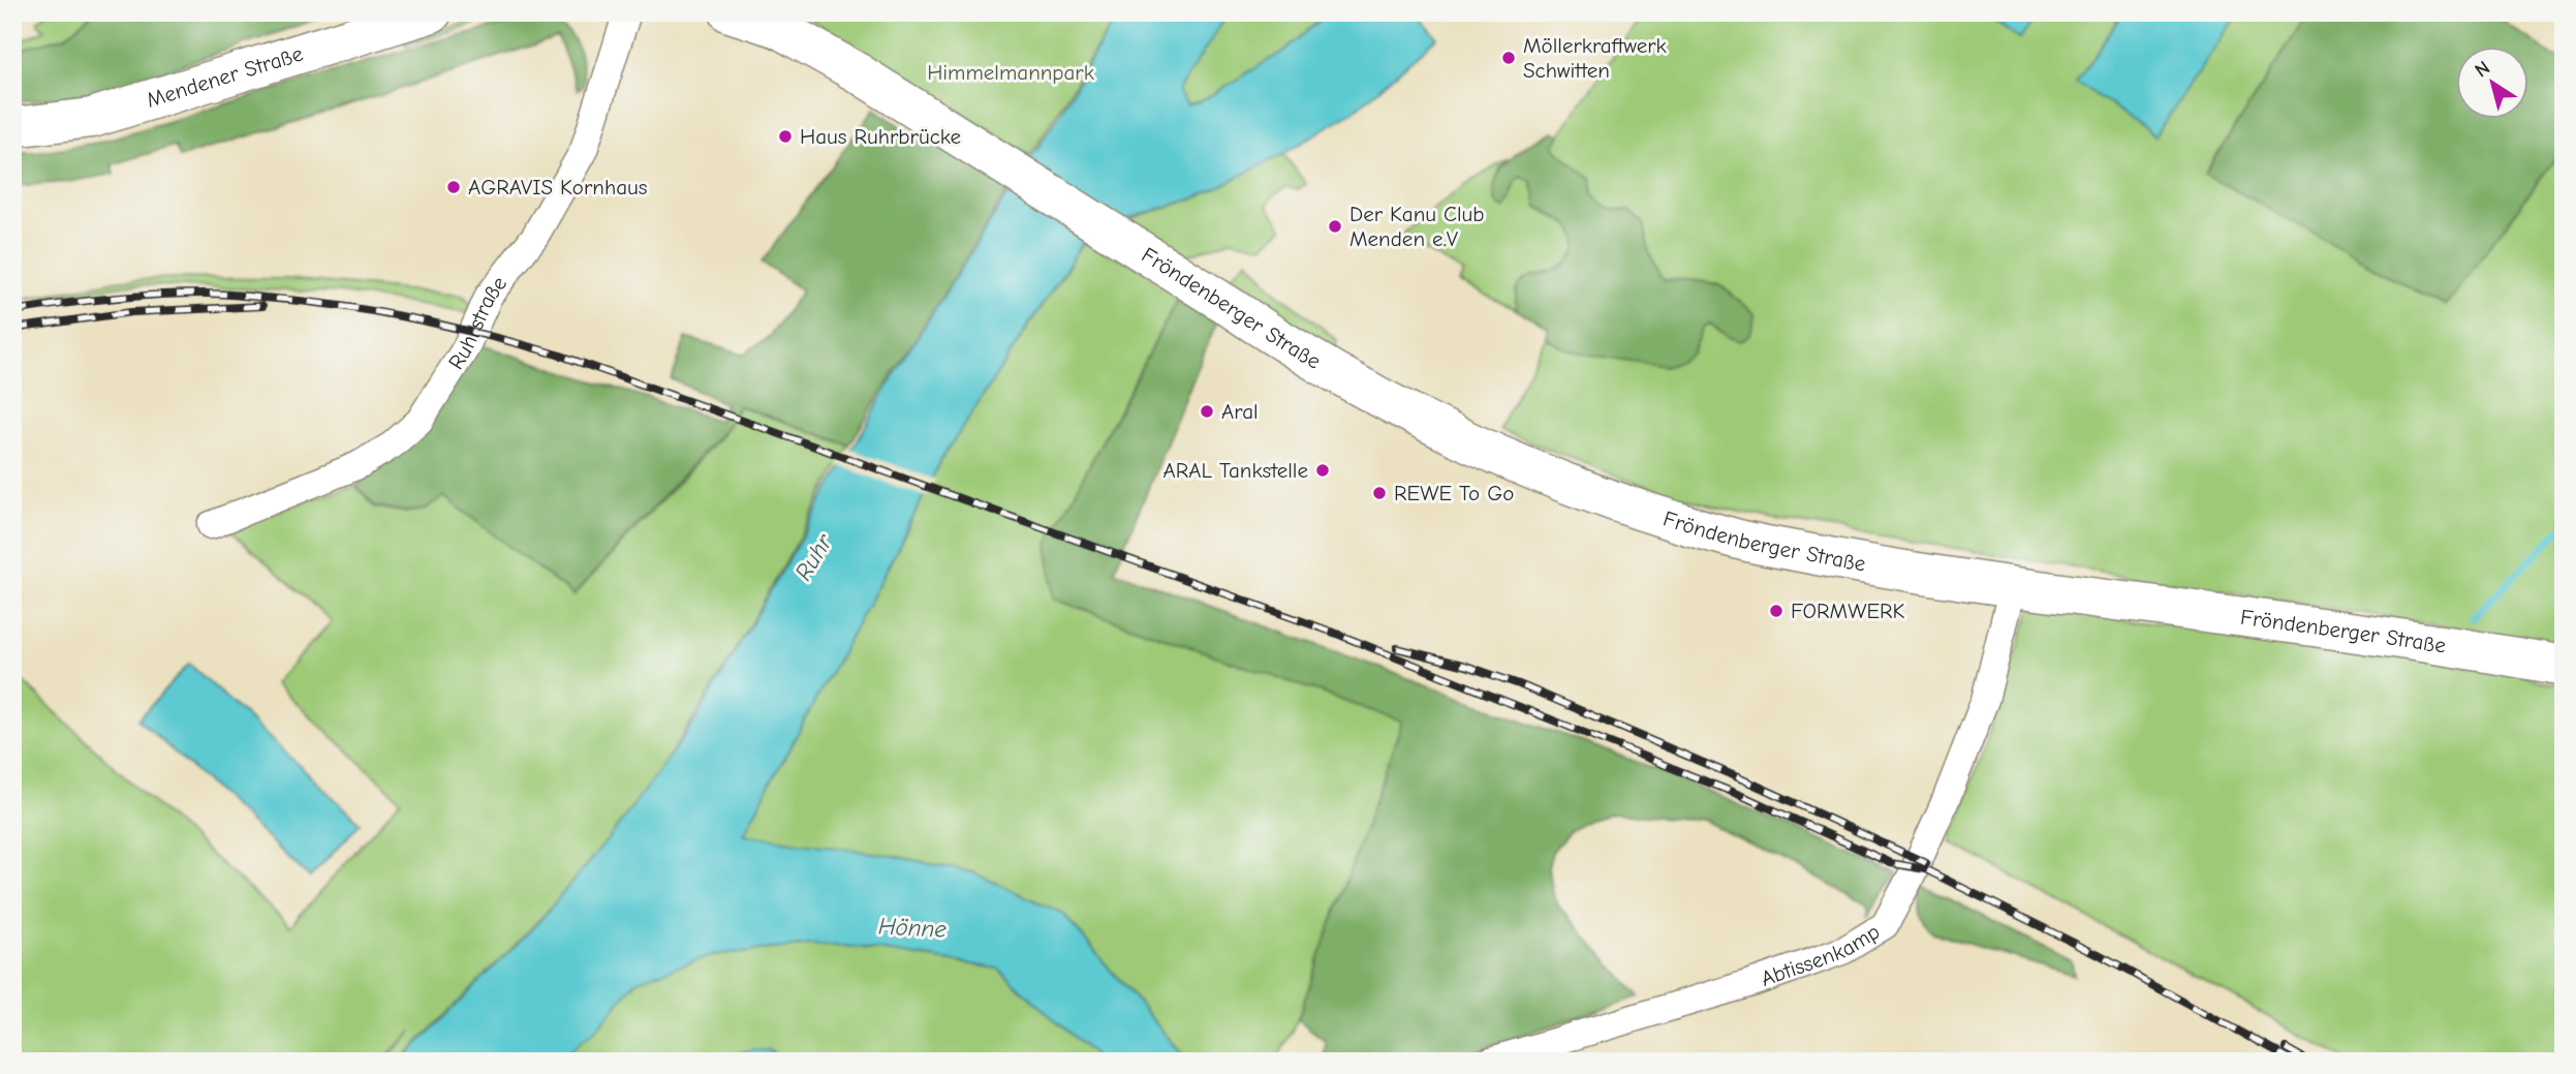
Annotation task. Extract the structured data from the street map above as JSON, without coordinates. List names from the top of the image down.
{
  "streets": {
    "main road": ["Mendener Straße", "Fröndenberger Straße"],
    "street": ["Ruhrstraße", "Abtissenkamp"]
  },
  "crossings": [
    ["Fröndenberger Straße", "Abtissenkamp"]
  ],
  "water": ["Ruhr", "Hönne"],
  "parks": ["Himmelmannpark"],
  "places": [
    "Möllerkraftwerk Schwitten",
    "Haus Ruhrbrücke",
    "AGRAVIS Kornhaus",
    "Der Kanu Club Menden e.V",
    "Aral",
    "ARAL Tankstelle",
    "REWE To Go",
    "FORMWERK"
  ],
  "north": "top left"
}
